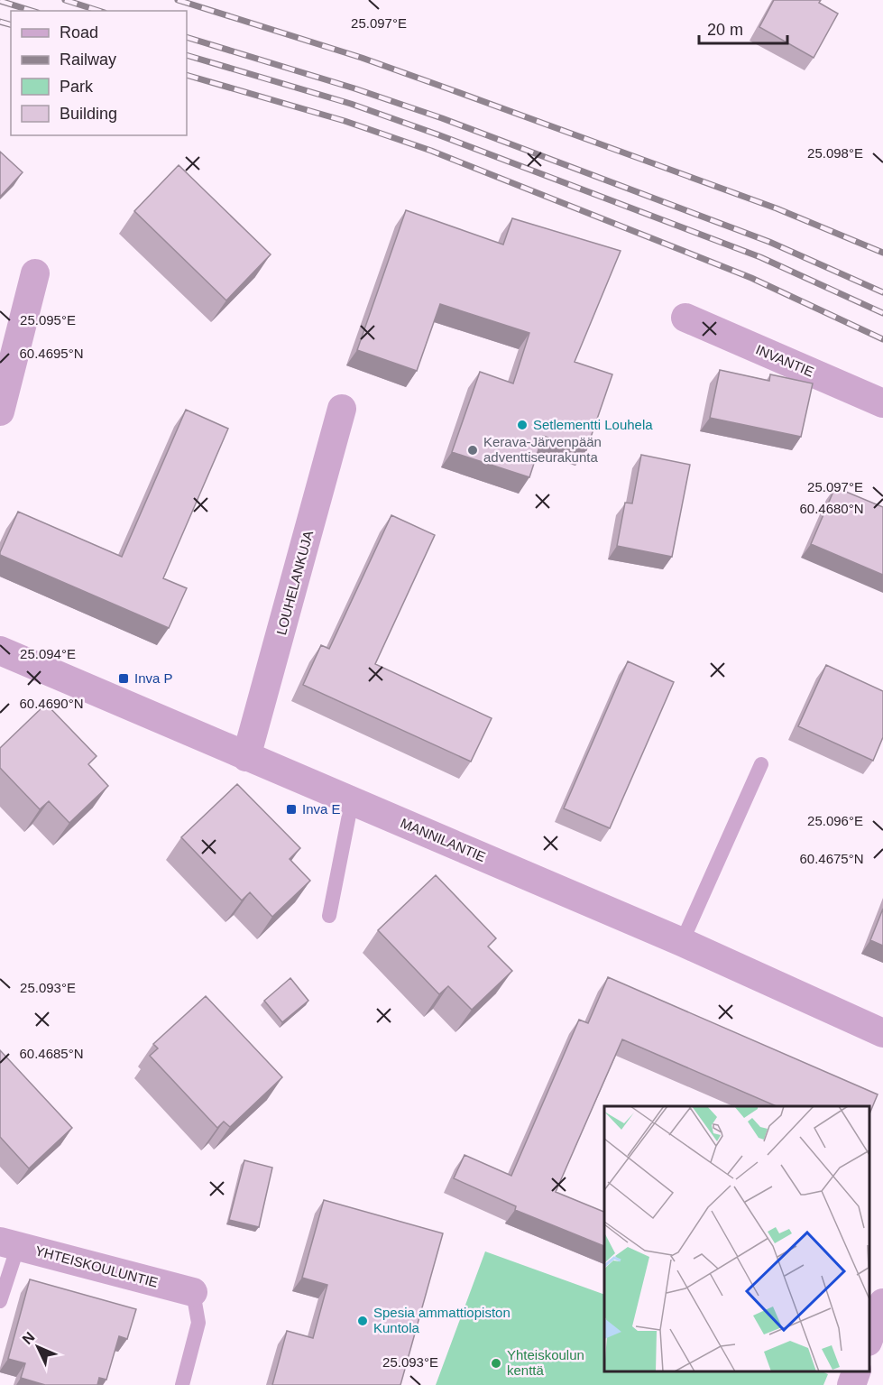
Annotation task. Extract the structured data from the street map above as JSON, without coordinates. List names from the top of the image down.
{
  "streets": {
    "street": [
      "INVANTIE",
      "LOUHELANKUJA",
      "MANNILANTIE",
      "YHTEISKOULUNTIE"
    ]
  },
  "crossings": [
    ["LOUHELANKUJA", "MANNILANTIE"]
  ],
  "places": {
    "other": [
      "Setlementti Louhela",
      "Kerava-Järvenpään adventtiseurakunta",
      "Spesia ammattiopiston Kuntola",
      "Yhteiskoulun kenttä"
    ],
    "transit": ["Inva P", "Inva E"]
  },
  "legend": [
    "Road",
    "Railway",
    "Park",
    "Building"
  ],
  "scale_bar": "20 m",
  "north": "top left",
  "coordinates": [
    "25.097°E",
    "25.098°E",
    "25.095°E",
    "60.4695°N",
    "60.4680°N",
    "25.094°E",
    "60.4690°N",
    "25.096°E",
    "60.4675°N",
    "25.093°E",
    "60.4685°N"
  ]
}
